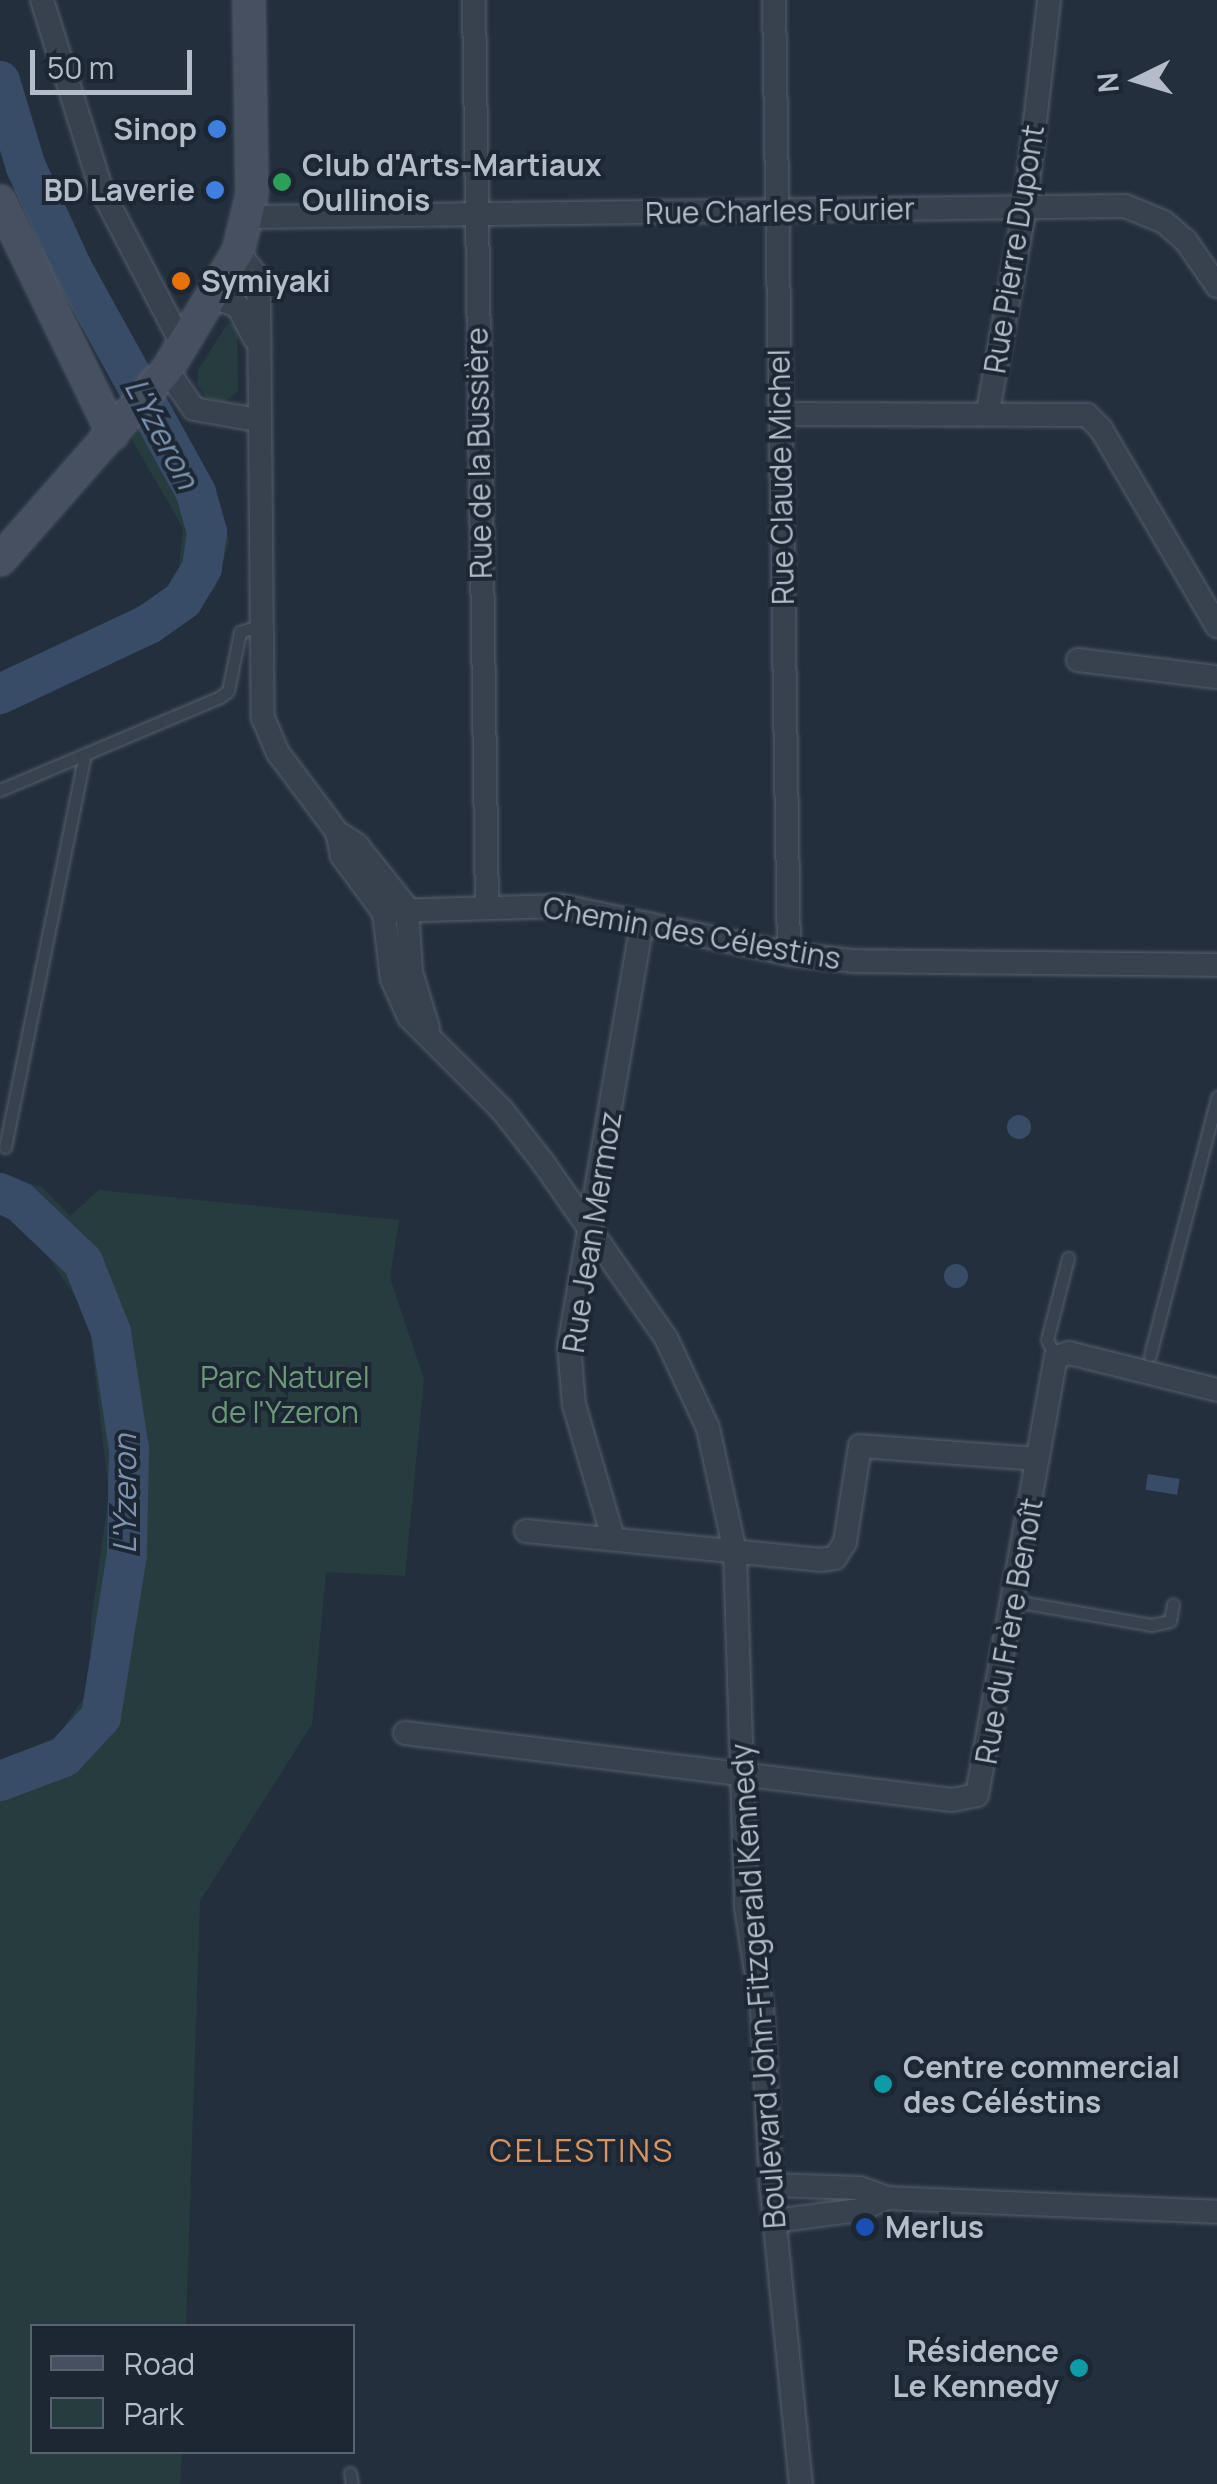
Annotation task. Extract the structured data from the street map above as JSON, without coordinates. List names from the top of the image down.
{
  "streets": {
    "street": [
      "Rue Charles Fourier",
      "Rue Pierre Dupont",
      "Rue de la Bussière",
      "Rue Claude Michel",
      "Chemin des Célestins",
      "Rue Jean Mermoz",
      "Rue du Frère Benoît",
      "Boulevard John-Fitzgerald Kennedy"
    ]
  },
  "crossings": [
    ["Rue Charles Fourier", "Rue Pierre Dupont"],
    ["Rue Charles Fourier", "Rue de la Bussière"],
    ["Rue Charles Fourier", "Rue Claude Michel"],
    ["Rue Pierre Dupont", "Rue Claude Michel"],
    ["Rue de la Bussière", "Chemin des Célestins"],
    ["Rue Claude Michel", "Chemin des Célestins"],
    ["Chemin des Célestins", "Rue Jean Mermoz"],
    ["Chemin des Célestins", "Boulevard John-Fitzgerald Kennedy"],
    ["Rue Jean Mermoz", "Boulevard John-Fitzgerald Kennedy"],
    ["Rue du Frère Benoît", "Boulevard John-Fitzgerald Kennedy"]
  ],
  "districts": ["CELESTINS"],
  "water": ["L'Yzeron"],
  "parks": ["Parc Naturel de l'Yzeron"],
  "places": [
    "Sinop",
    "Club d'Arts-Martiaux Oullinois",
    "BD Laverie",
    "Symiyaki",
    "Centre commercial des Céléstins",
    "Merlus",
    "Résidence Le Kennedy"
  ],
  "legend": ["Road", "Park"],
  "scale_bar": "50 m",
  "north": "left"
}
